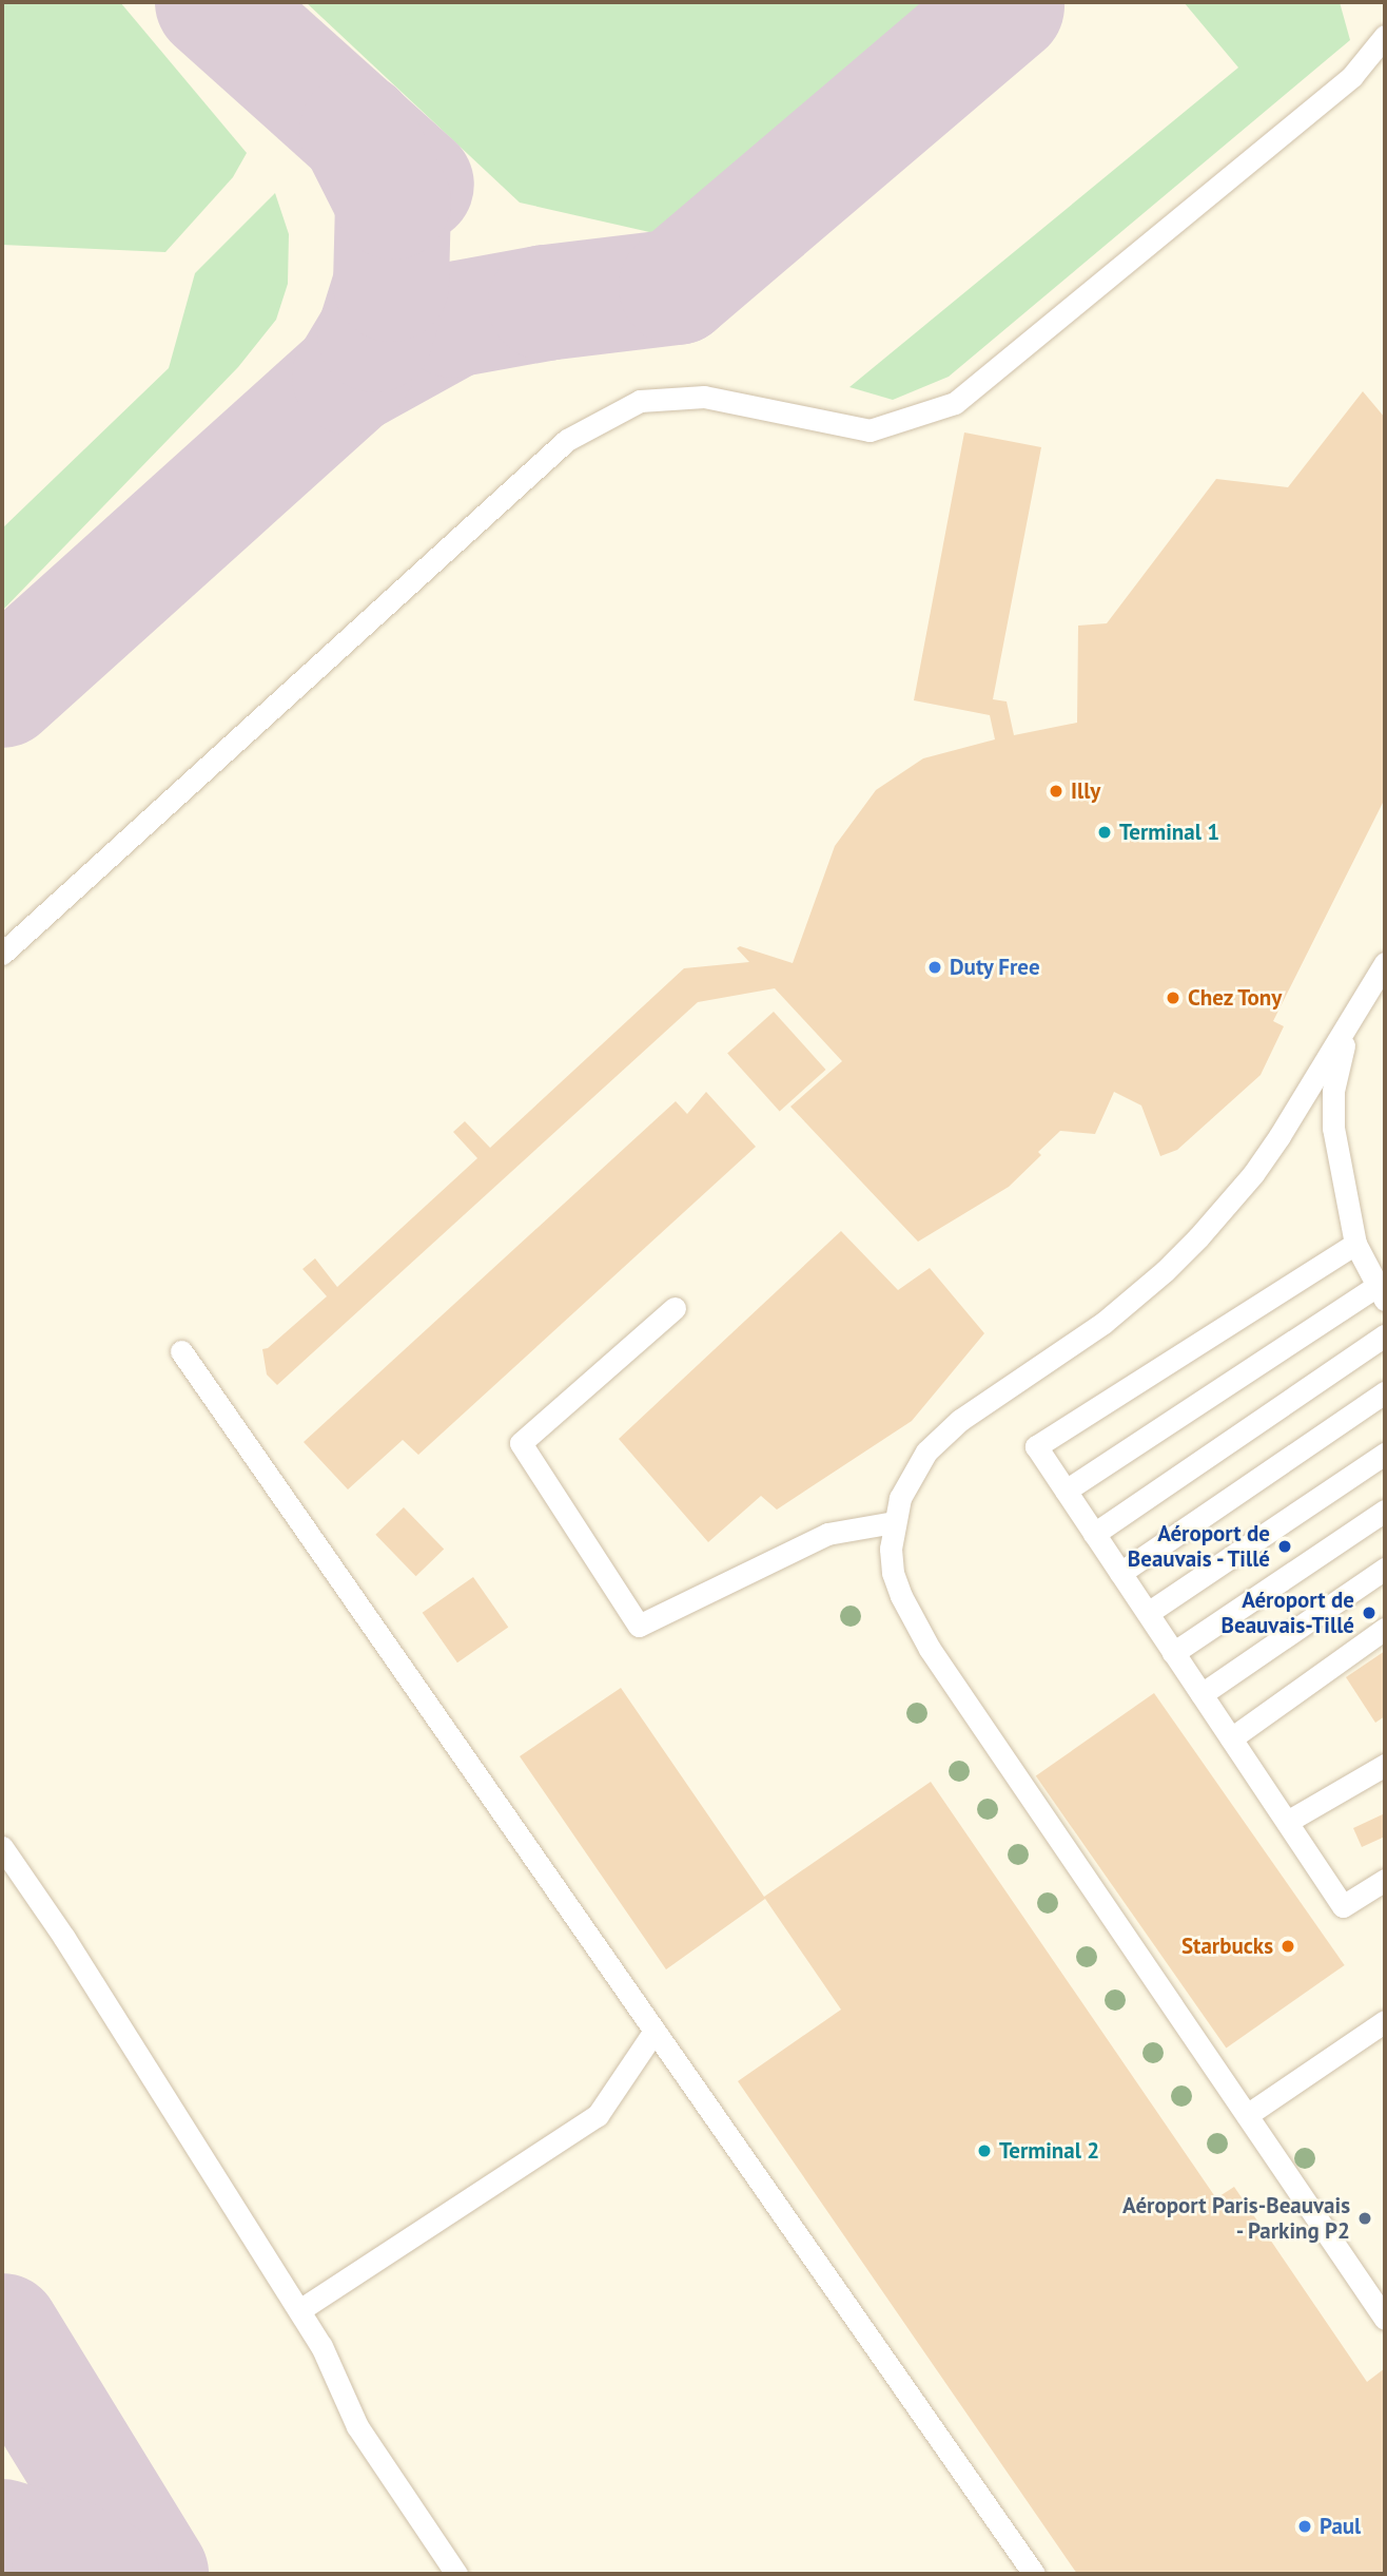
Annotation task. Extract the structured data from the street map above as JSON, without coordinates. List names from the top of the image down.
{
  "places": [
    "Illy",
    "Terminal 1",
    "Duty Free",
    "Chez Tony",
    "Aéroport de Beauvais - Tillé",
    "Aéroport de Beauvais-Tillé",
    "Starbucks",
    "Terminal 2",
    "Aéroport Paris-Beauvais - Parking P2",
    "Paul"
  ]
}
